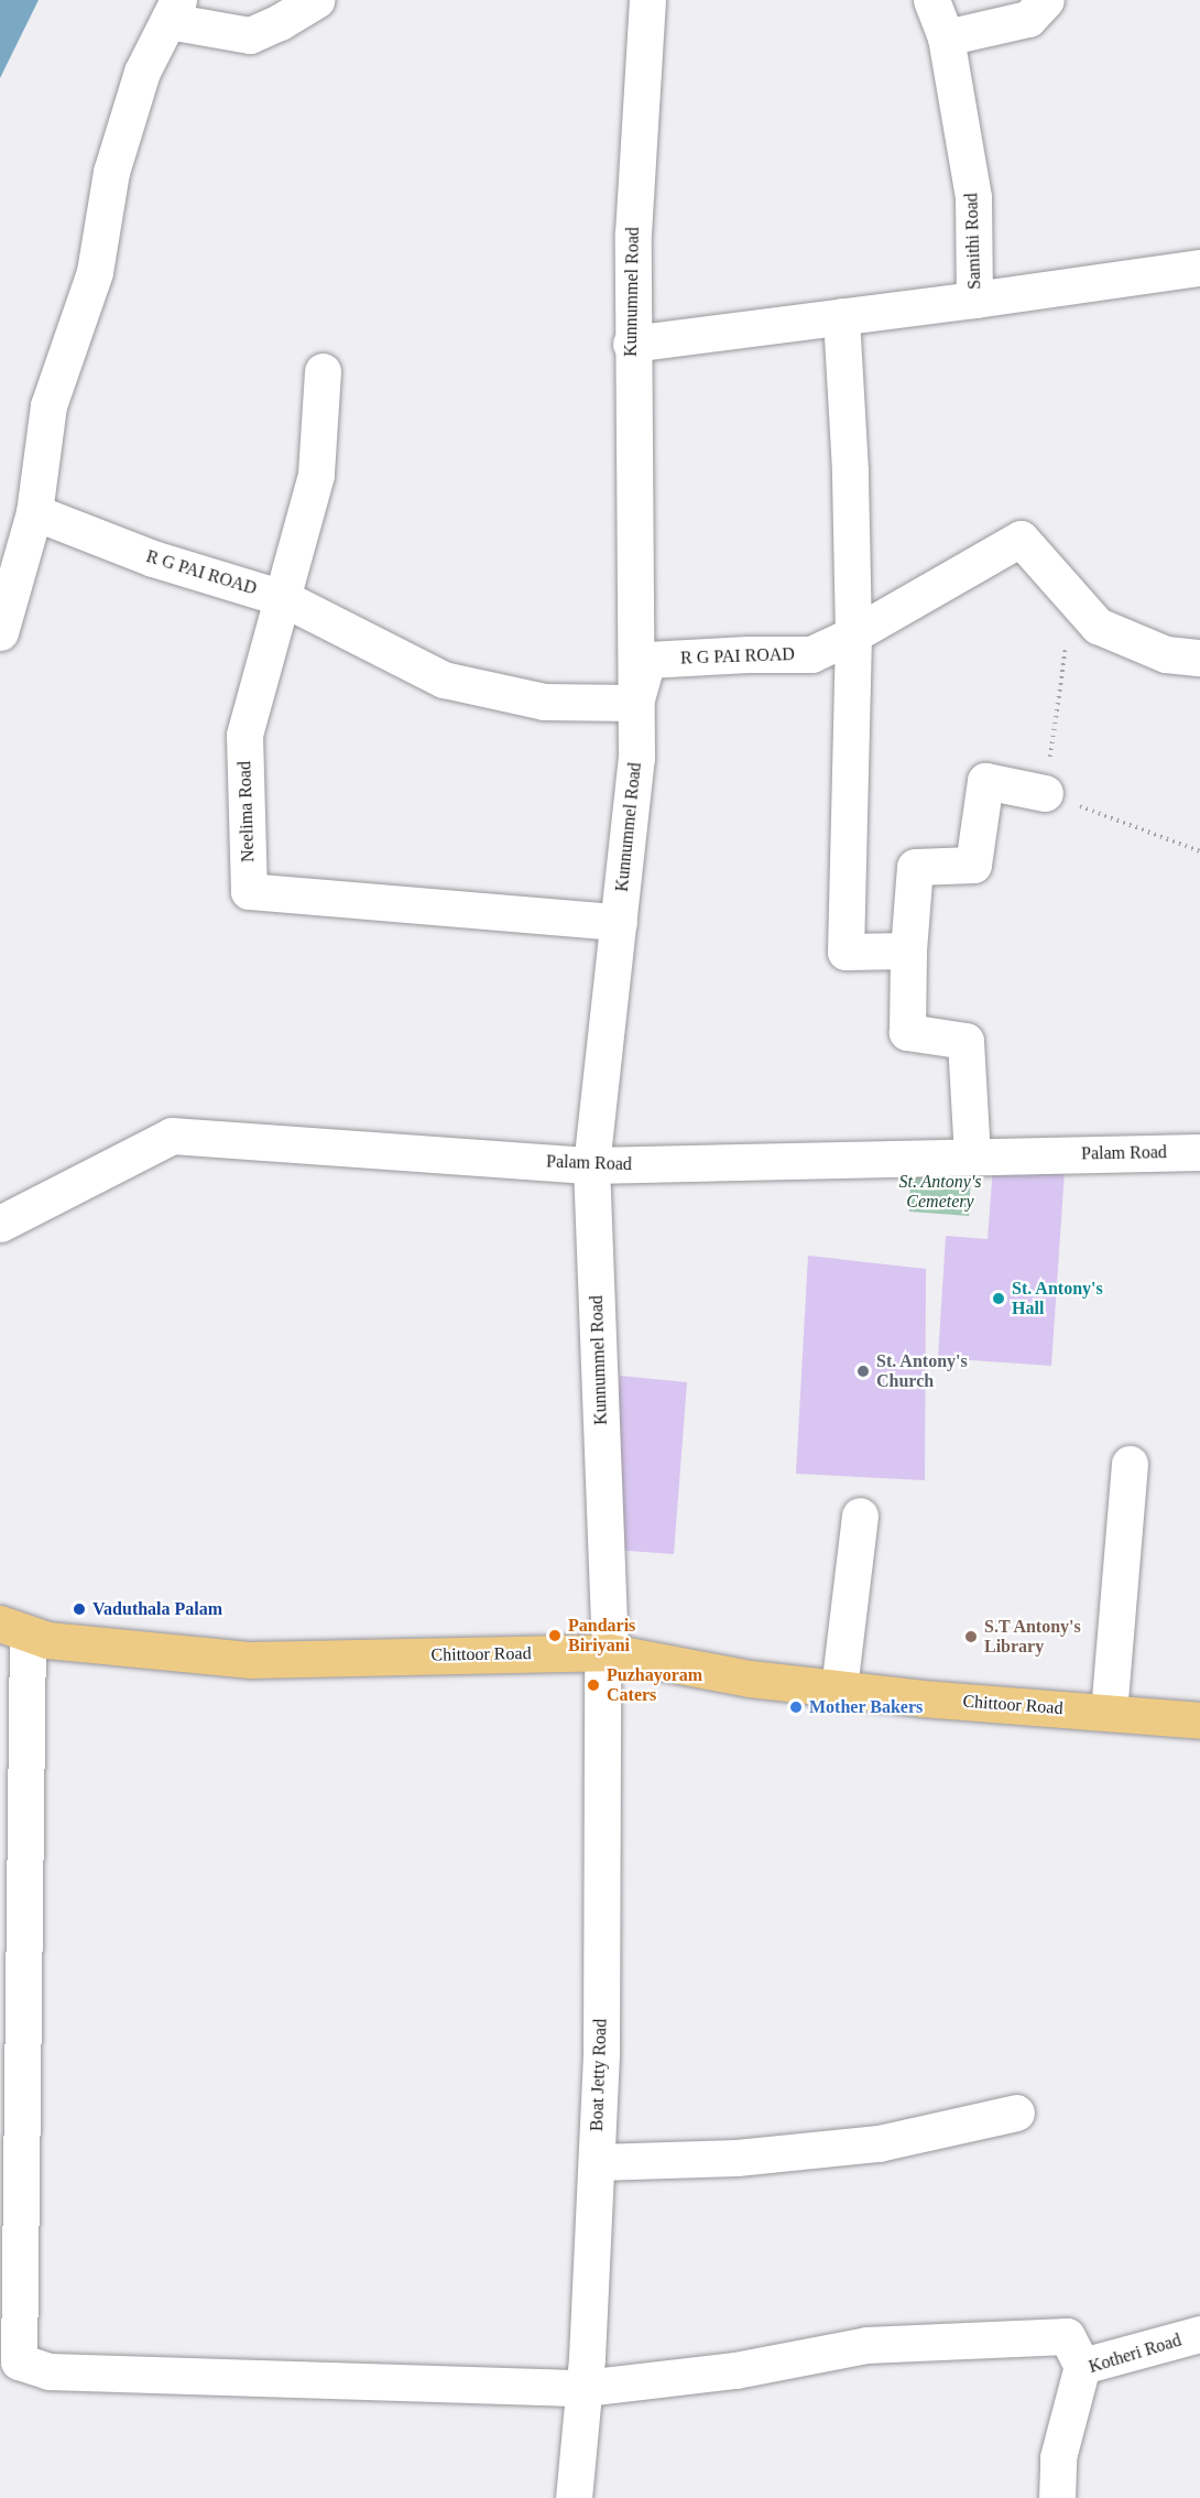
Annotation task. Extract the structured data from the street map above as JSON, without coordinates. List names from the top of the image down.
{
  "streets": {
    "main road": ["Chittoor Road"],
    "street": [
      "Samithi Road",
      "Kunnummel Road",
      "R G PAI ROAD",
      "Neelima Road",
      "Palam Road",
      "Boat Jetty Road",
      "Kotheri Road"
    ]
  },
  "crossings": [
    ["Kunnummel Road", "R G PAI ROAD"],
    ["Kunnummel Road", "Neelima Road"],
    ["Kunnummel Road", "Palam Road"],
    ["Kunnummel Road", "Chittoor Road"],
    ["Kunnummel Road", "Boat Jetty Road"],
    ["R G PAI ROAD", "Neelima Road"],
    ["Chittoor Road", "Boat Jetty Road"]
  ],
  "parks": ["St. Antony's Cemetery"],
  "places": [
    "St. Antony's Hall",
    "St. Antony's Church",
    "Vaduthala Palam",
    "Pandaris Biriyani",
    "S.T Antony's Library",
    "Puzhayoram Caters",
    "Mother Bakers"
  ]
}
